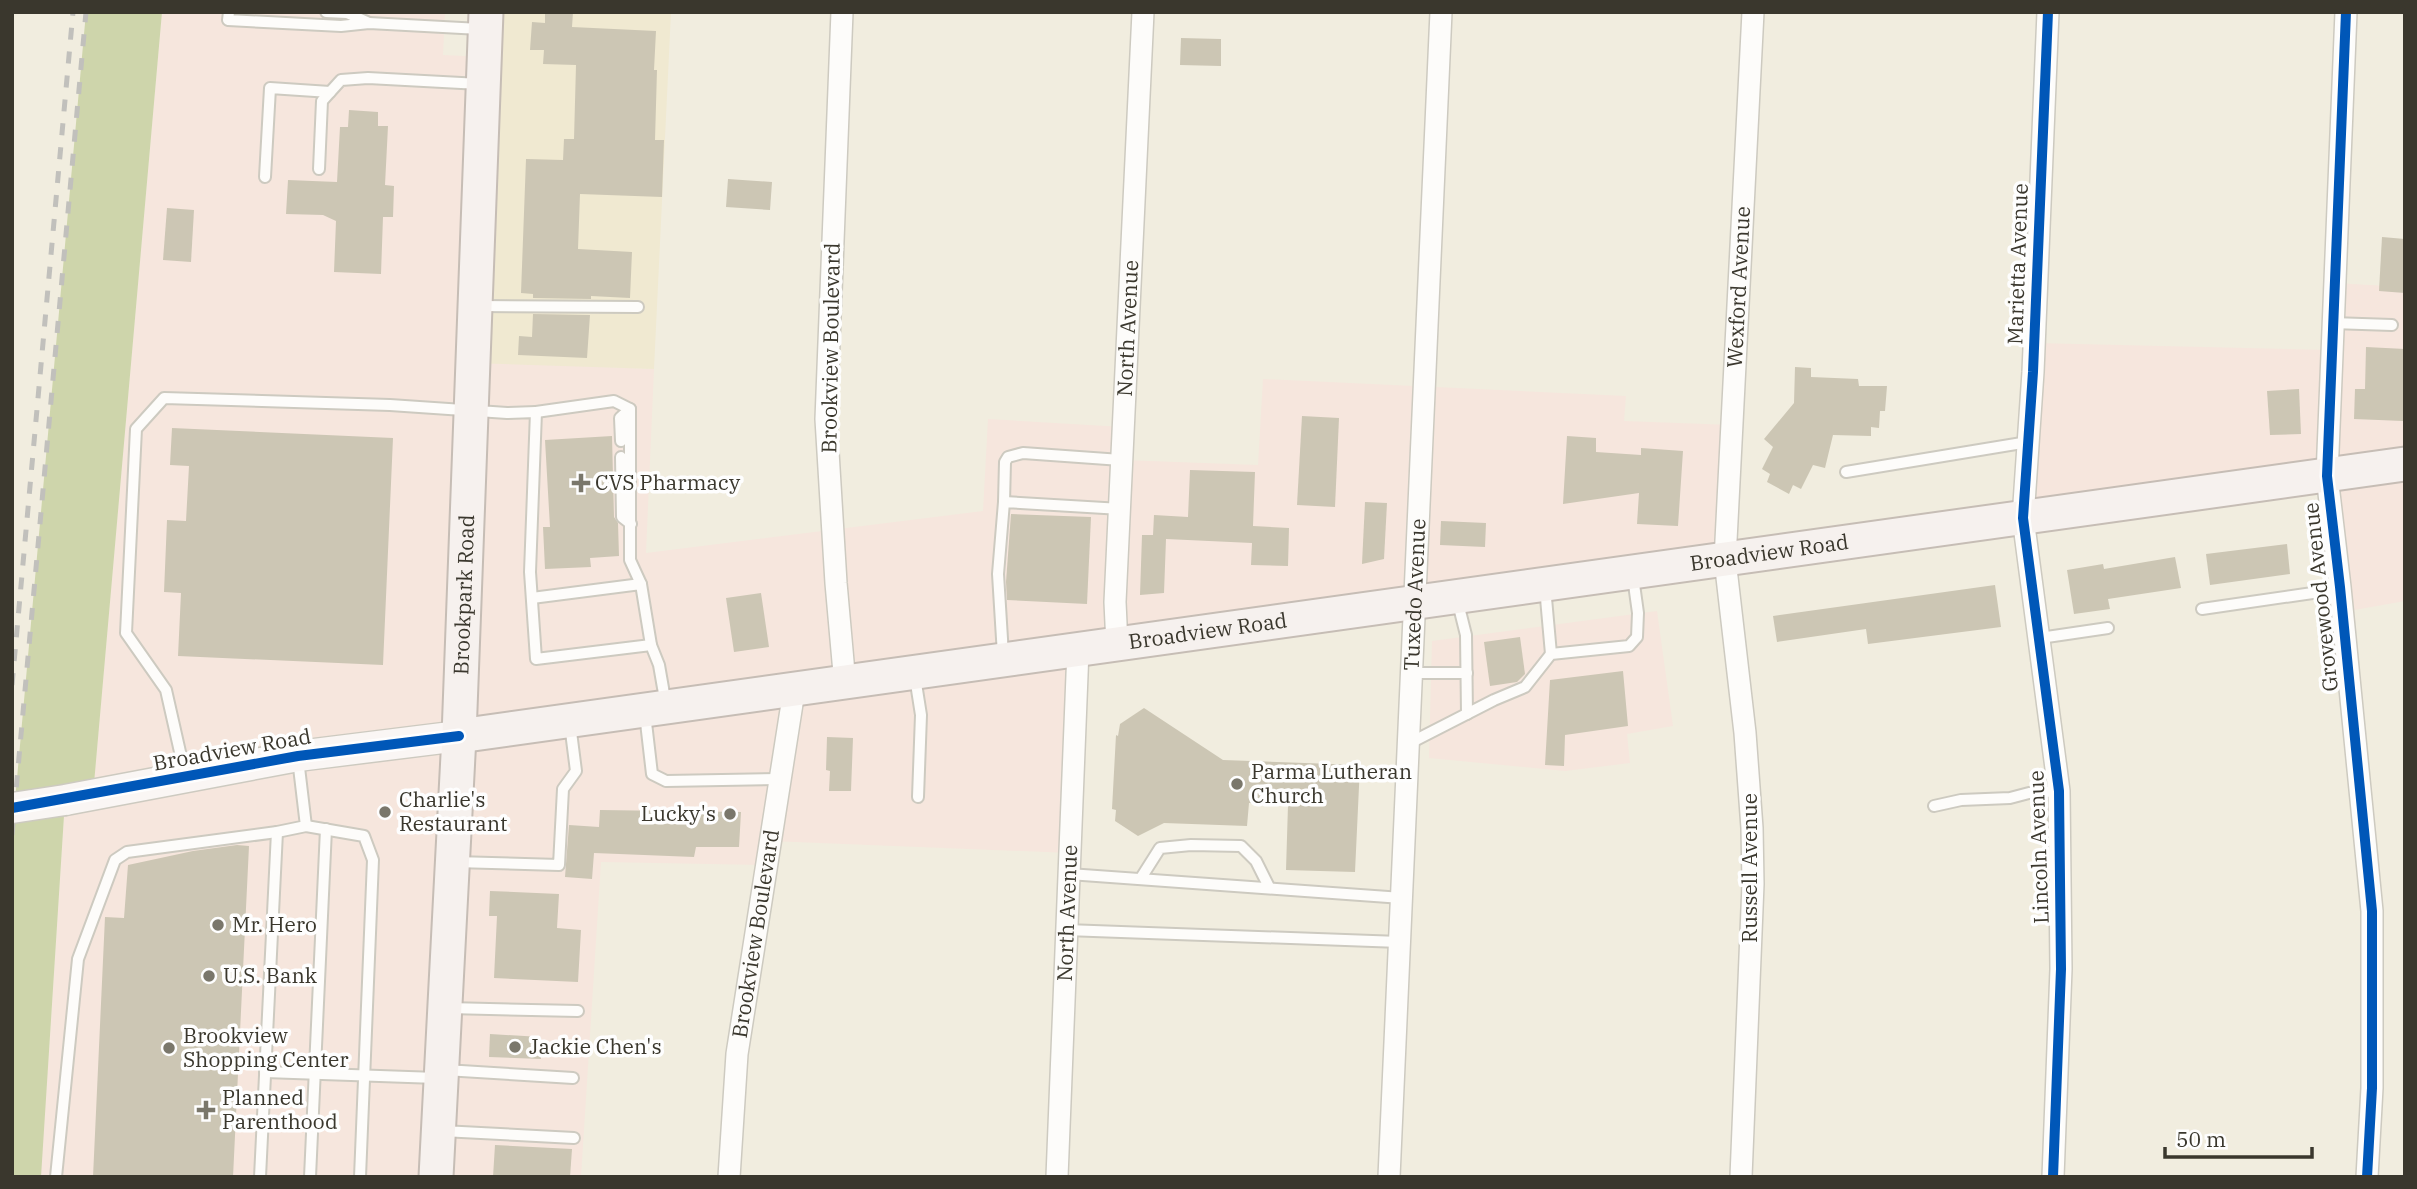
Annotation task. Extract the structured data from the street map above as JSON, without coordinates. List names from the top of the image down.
{
  "streets": {
    "main road": ["Broadview Road", "Brookpark Road"],
    "street": [
      "Marietta Avenue",
      "Wexford Avenue",
      "North Avenue",
      "Brookview Boulevard",
      "Tuxedo Avenue",
      "Grovewood Avenue",
      "Lincoln Avenue",
      "Russell Avenue"
    ]
  },
  "crossings": [
    ["Marietta Avenue", "Broadview Road"],
    ["Marietta Avenue", "Lincoln Avenue"],
    ["Wexford Avenue", "Broadview Road"],
    ["Wexford Avenue", "Russell Avenue"],
    ["North Avenue", "Broadview Road"],
    ["Brookview Boulevard", "Broadview Road"],
    ["Broadview Road", "Tuxedo Avenue"],
    ["Broadview Road", "Brookpark Road"],
    ["Broadview Road", "Grovewood Avenue"],
    ["Broadview Road", "Lincoln Avenue"],
    ["Broadview Road", "Russell Avenue"]
  ],
  "places": {
    "health": ["CVS Pharmacy", "Planned Parenthood"],
    "other": [
      "Parma Lutheran Church",
      "Charlie's Restaurant",
      "Lucky's",
      "Mr. Hero",
      "U.S. Bank",
      "Jackie Chen's",
      "Brookview Shopping Center"
    ]
  },
  "scale_bar": "50 m"
}
